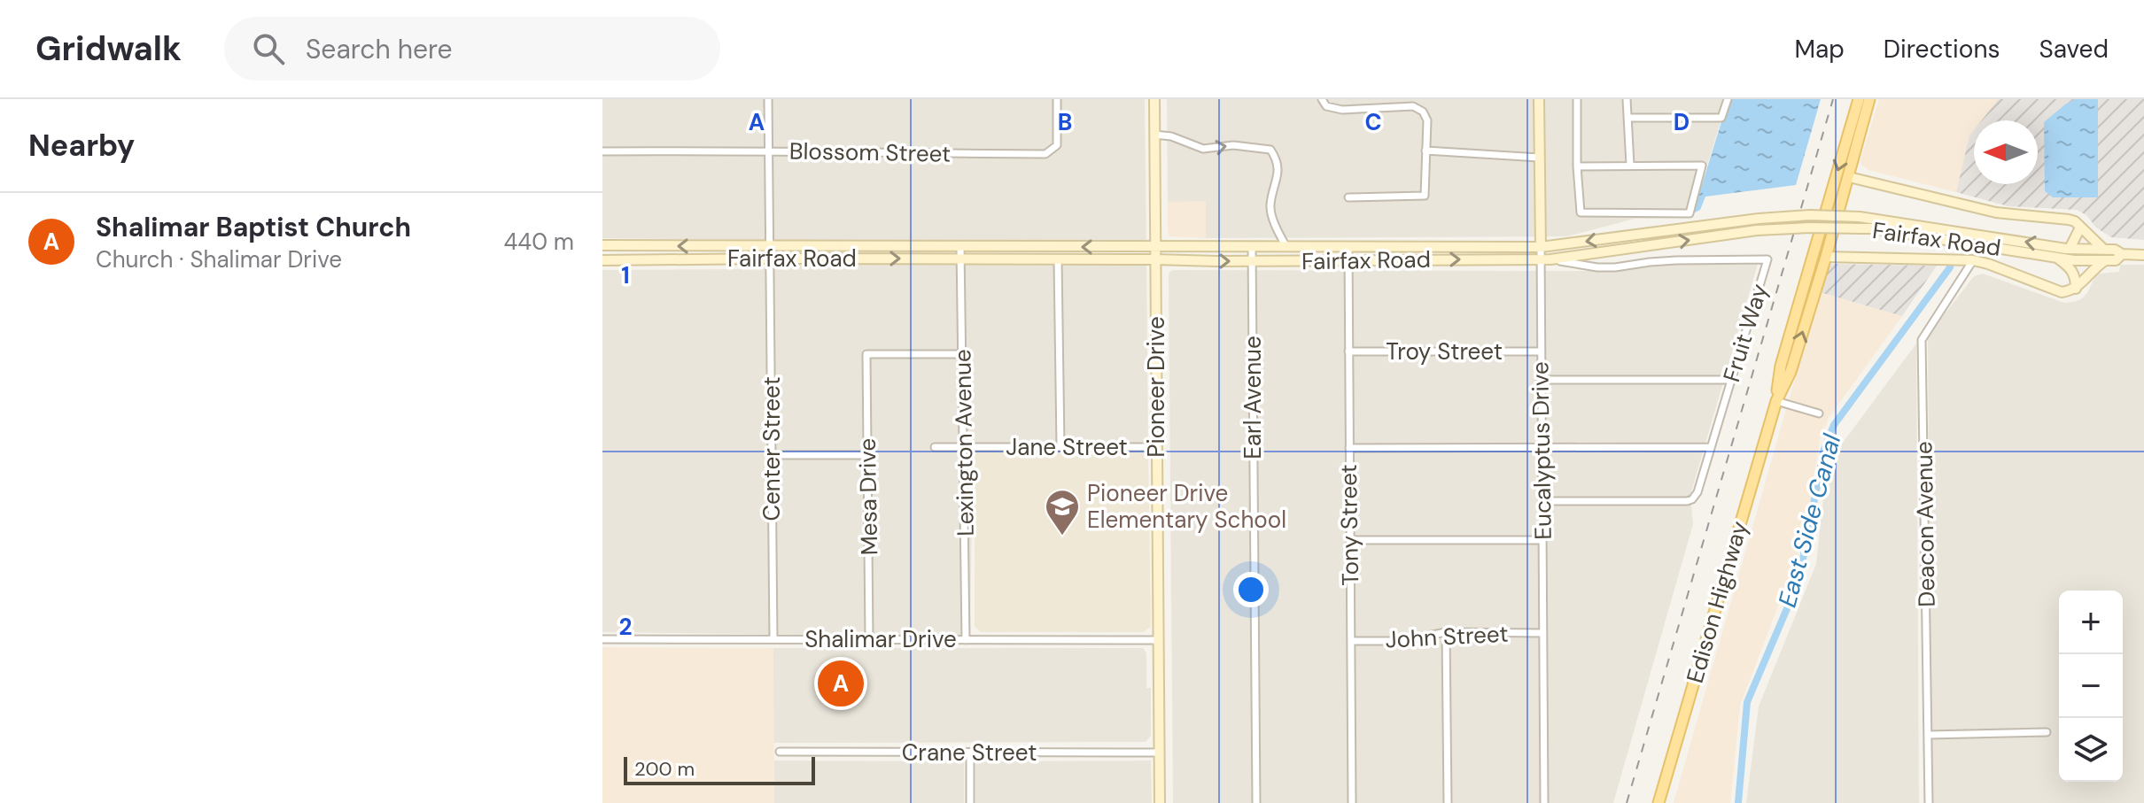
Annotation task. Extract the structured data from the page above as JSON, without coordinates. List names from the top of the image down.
{
  "streets": {
    "main road": [
      "Fairfax Road",
      "Pioneer Drive",
      "Eucalyptus Drive",
      "Edison Highway"
    ],
    "street": [
      "Blossom Street",
      "Fruit Way",
      "Troy Street",
      "Earl Avenue",
      "Lexington Avenue",
      "Jane Street",
      "Center Street",
      "Mesa Drive",
      "Deacon Avenue",
      "Tony Street",
      "John Street",
      "Shalimar Drive",
      "Crane Street"
    ]
  },
  "crossings": [
    ["Blossom Street", "Center Street"],
    ["Fairfax Road", "Fruit Way"],
    ["Fairfax Road", "Pioneer Drive"],
    ["Fairfax Road", "Earl Avenue"],
    ["Fairfax Road", "Lexington Avenue"],
    ["Fairfax Road", "Center Street"],
    ["Fairfax Road", "Eucalyptus Drive"],
    ["Fairfax Road", "Tony Street"],
    ["Fruit Way", "Eucalyptus Drive"],
    ["Troy Street", "Eucalyptus Drive"],
    ["Troy Street", "Tony Street"],
    ["Pioneer Drive", "Jane Street"],
    ["Pioneer Drive", "Shalimar Drive"],
    ["Pioneer Drive", "Crane Street"],
    ["Lexington Avenue", "Jane Street"],
    ["Lexington Avenue", "Mesa Drive"],
    ["Lexington Avenue", "Shalimar Drive"],
    ["Center Street", "Shalimar Drive"],
    ["Eucalyptus Drive", "John Street"],
    ["Mesa Drive", "Shalimar Drive"],
    ["Tony Street", "John Street"]
  ],
  "water": ["East Side Canal"],
  "places": {
    "school or university": ["Pioneer Drive Elementary School"]
  },
  "scale_bar": "200 m",
  "north": "left",
  "page": {
    "header": "Gridwalk",
    "search": "Search here",
    "nav": ["Map", "Directions", "Saved"],
    "heading": "Nearby",
    "list": [
      {
        "mark": "A",
        "name": "Shalimar Baptist Church",
        "note": "Church · Shalimar Drive",
        "value": "440 m"
      }
    ],
    "map_buttons": ["+", "−"],
    "pins": "A",
    "scale": "200 m"
  },
  "grid": {
    "columns": [
      "A",
      "B",
      "C",
      "D"
    ],
    "rows": ["1", "2"]
  }
}
